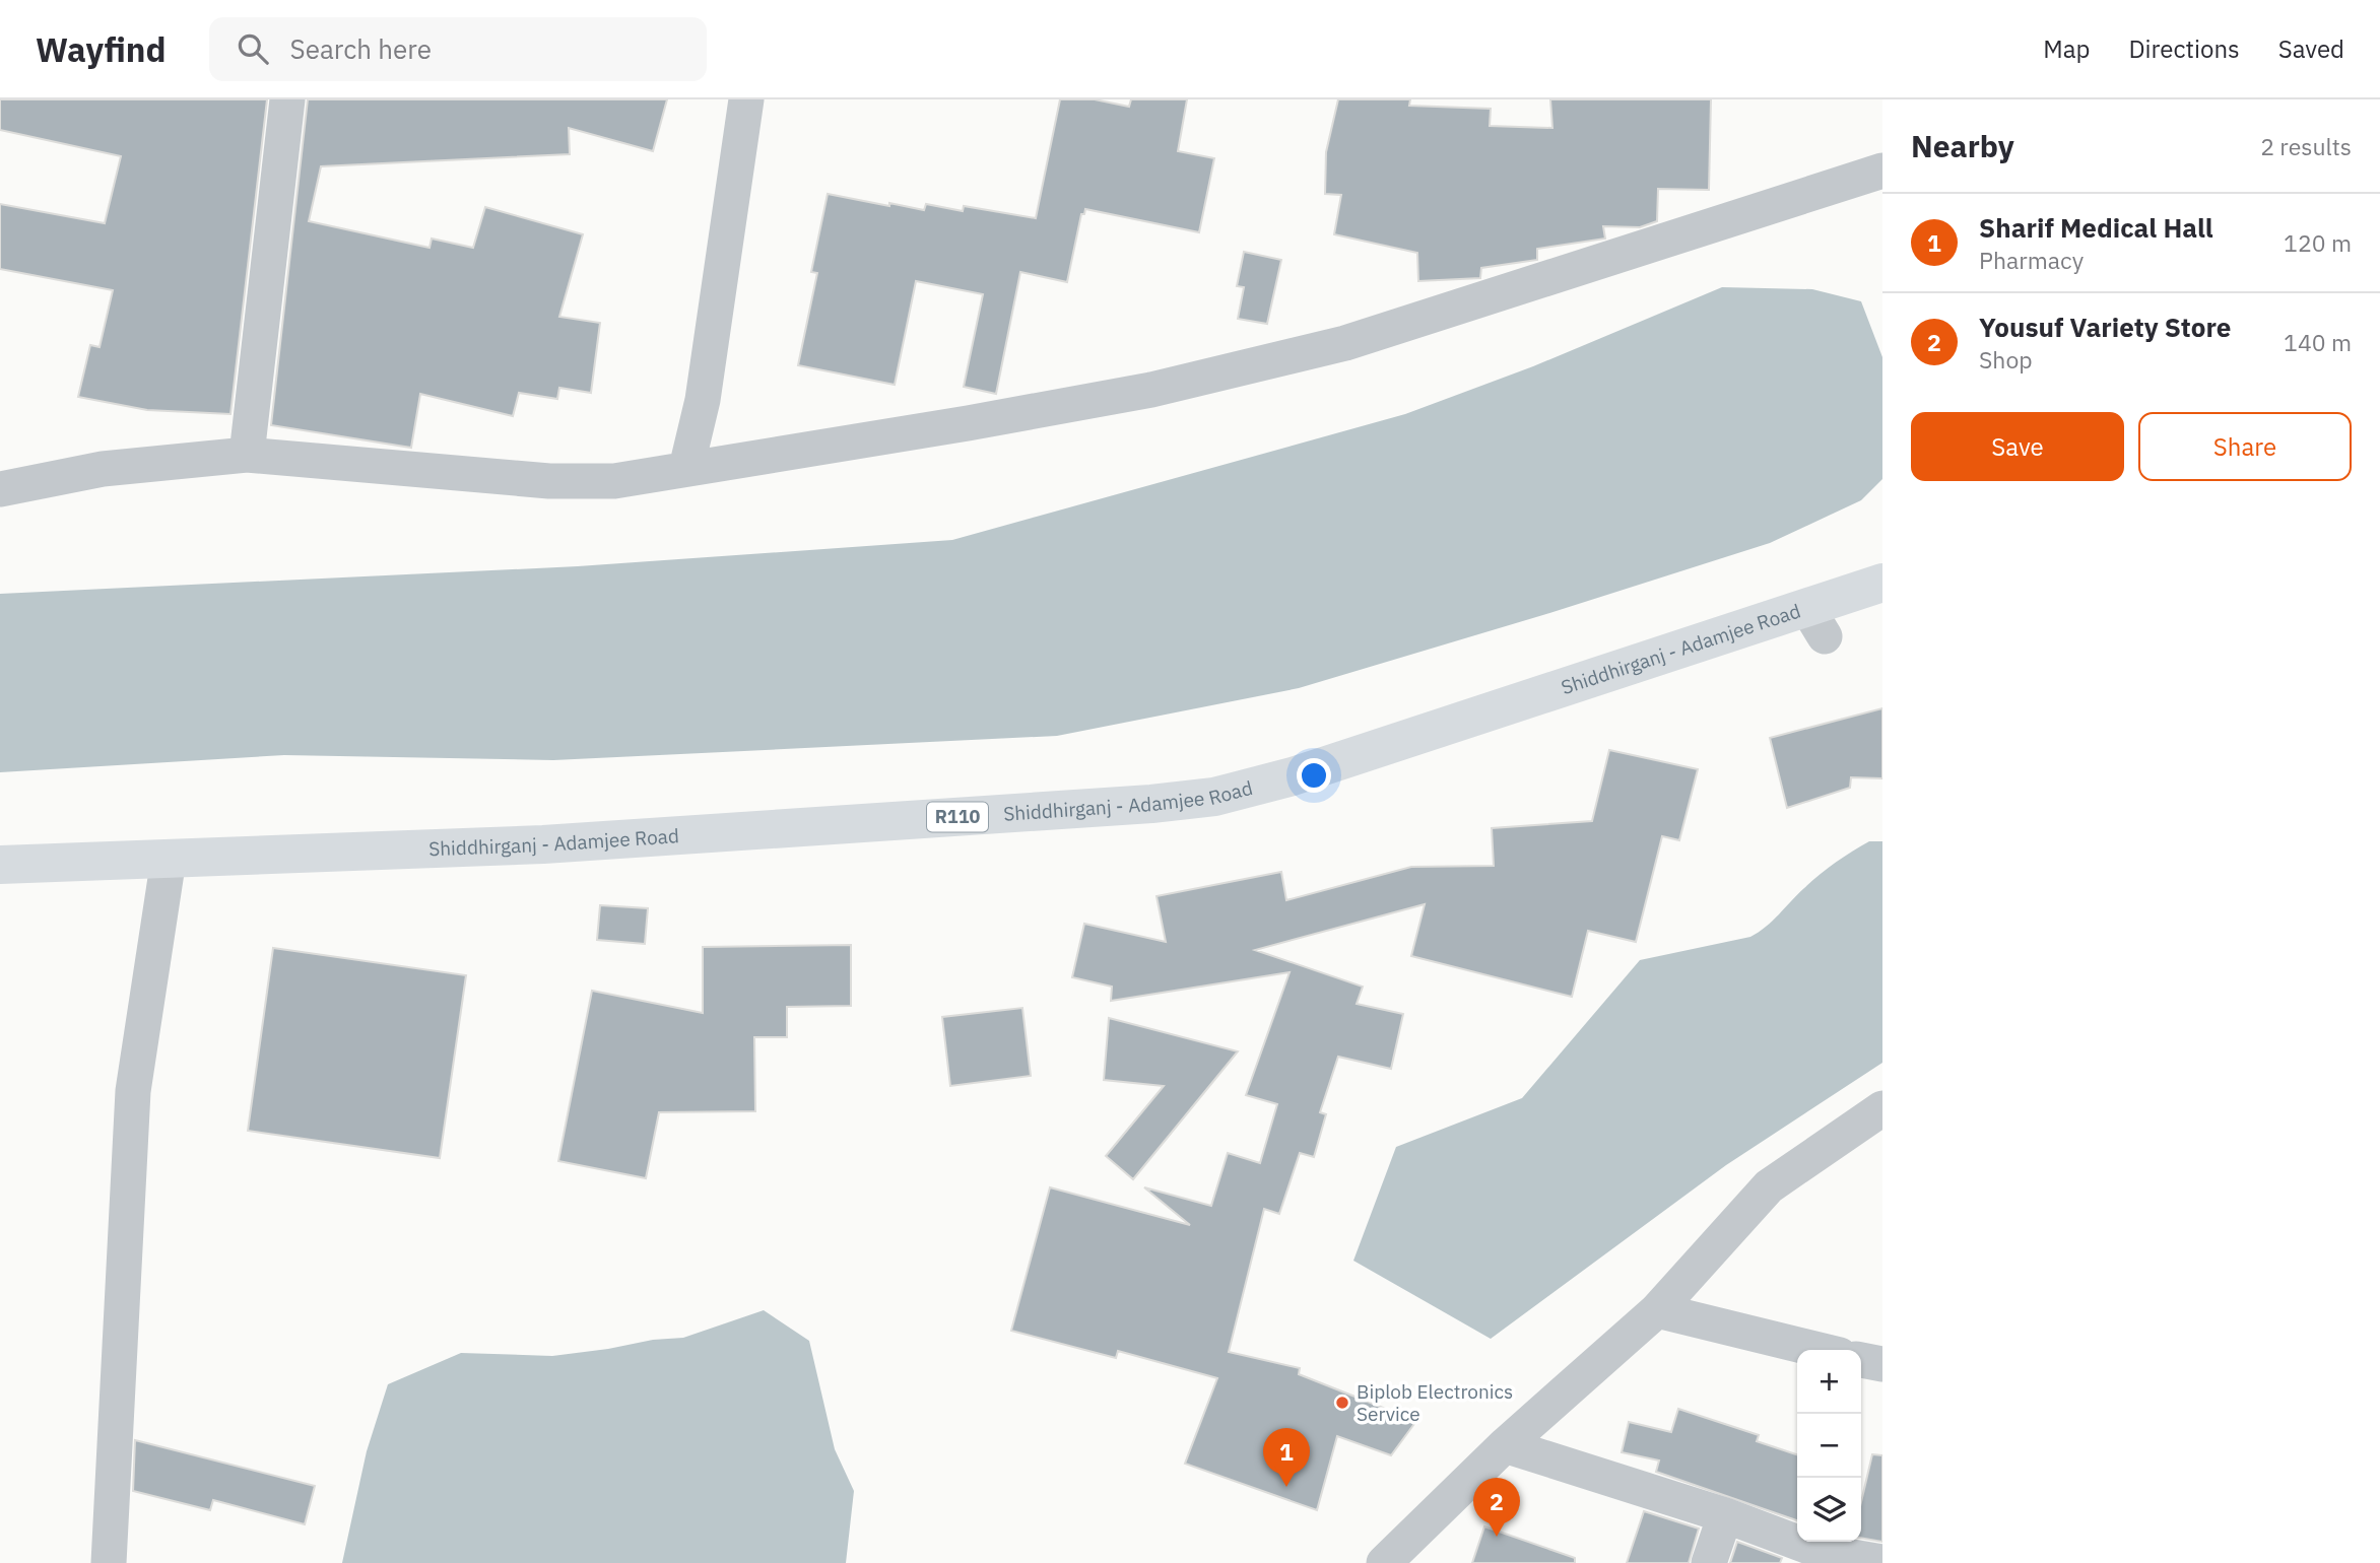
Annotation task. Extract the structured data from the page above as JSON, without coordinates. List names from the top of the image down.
{
  "streets": {
    "main road": ["Shiddhirganj - Adamjee Road", "R110"]
  },
  "places": ["Biplob Electronics Service"],
  "page": {
    "header": "Wayfind",
    "search": "Search here",
    "nav": ["Map", "Directions", "Saved"],
    "heading": ["Nearby", "2 results"],
    "list": [
      {
        "mark": "1",
        "name": "Sharif Medical Hall",
        "note": "Pharmacy",
        "value": "120 m"
      },
      {
        "mark": "2",
        "name": "Yousuf Variety Store",
        "note": "Shop",
        "value": "140 m"
      }
    ],
    "buttons": ["Save", "Share"],
    "map_buttons": ["+", "−"],
    "pins": ["1", "2"]
  }
}
